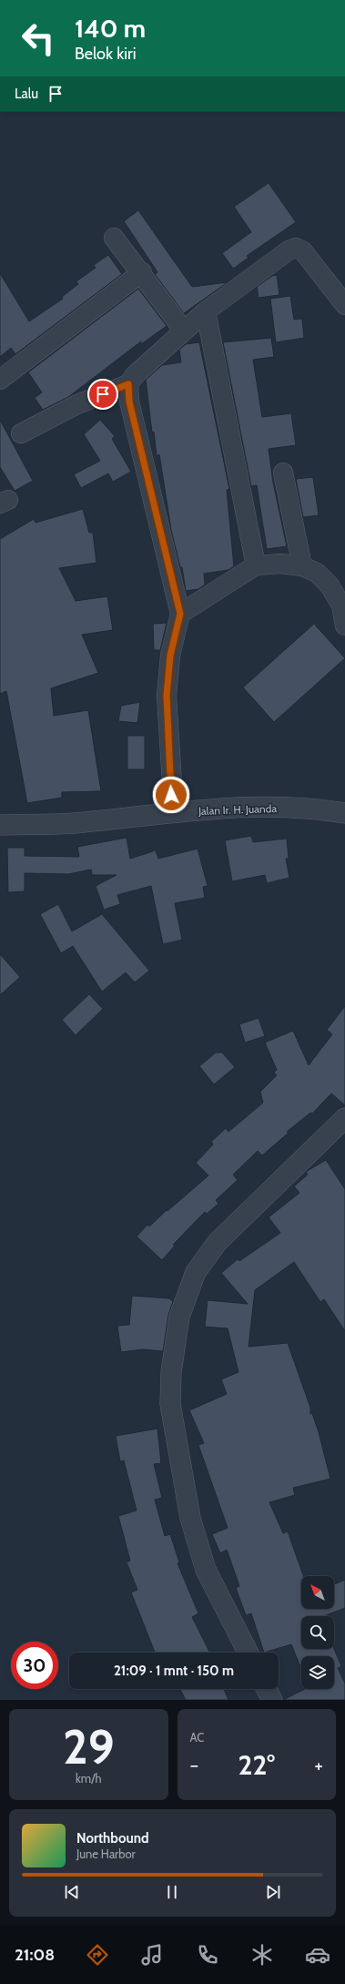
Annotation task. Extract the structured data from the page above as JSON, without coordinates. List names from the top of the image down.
{
  "streets": {
    "street": ["Jalan Ir. H. Juanda"]
  },
  "north": "top left",
  "page": {
    "turn": ["140 m", "Belok kiri"],
    "then": "Lalu",
    "limit": "30",
    "trip": "21:09 · 1 mnt · 150 m",
    "tile": [
      ["29", "km/h"],
      "AC"
    ],
    "heat": ["−", "22°", "+"],
    "song": ["Northbound", "June Harbor"],
    "tabs": "21:08"
  }
}
